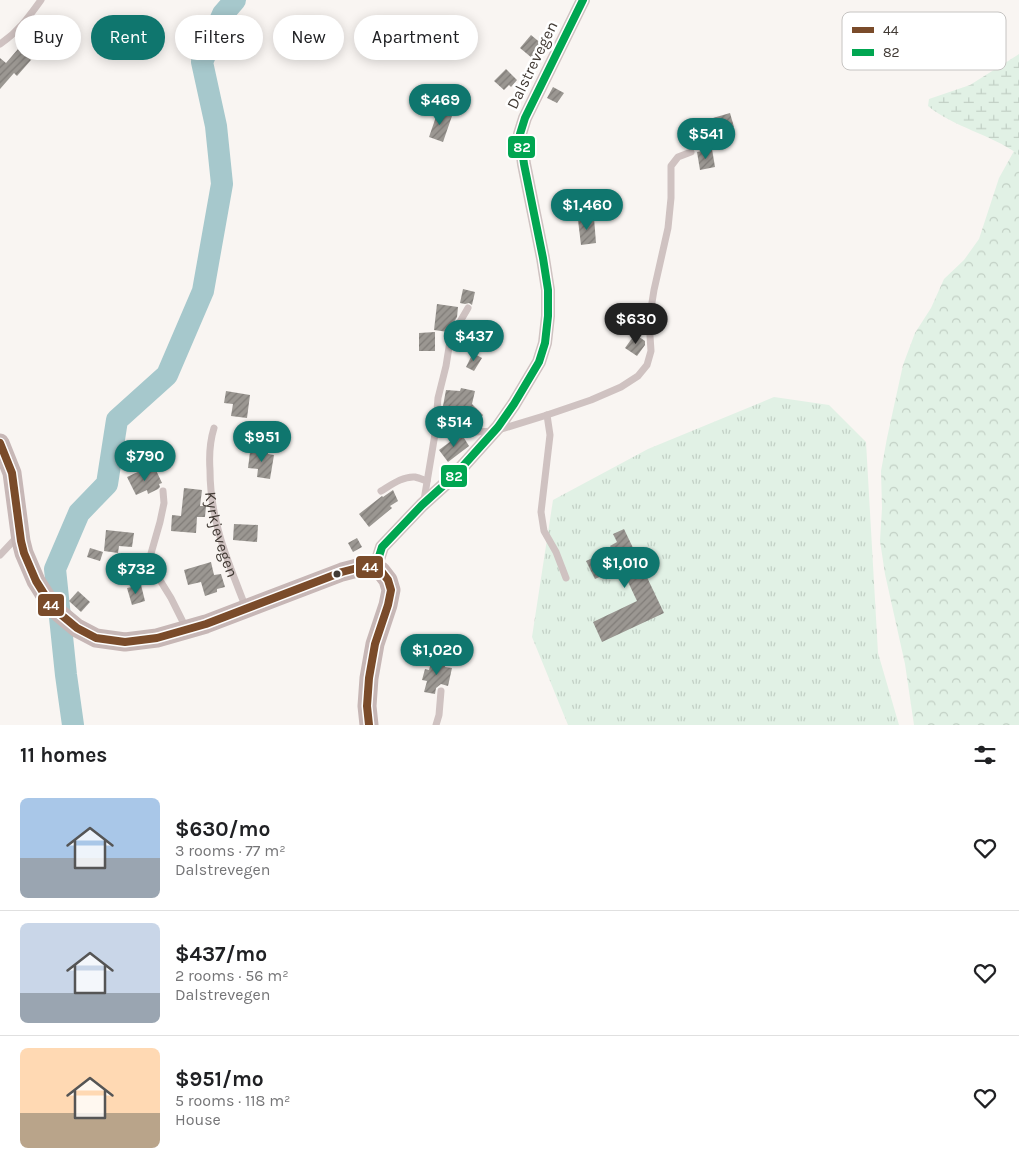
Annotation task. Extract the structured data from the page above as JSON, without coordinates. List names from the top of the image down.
{
  "streets": {
    "street": ["Dalstrevegen"],
    "lane": ["Kyrkjevegen"]
  },
  "lines": ["transit line 82", "transit line 44"],
  "legend": ["44", "82"],
  "page": {
    "chip": [
      "Buy",
      "Rent",
      "Filters",
      "New",
      "Apartment"
    ],
    "price": [
      "$469",
      "$541",
      "$1,460",
      "$630",
      "$437",
      "$514",
      "$951",
      "$790",
      "$1,010",
      "$732",
      "$1,020"
    ],
    "heading": "11 homes",
    "list": [
      {
        "name": "$630/mo",
        "note": "3 rooms · 77 m² · Dalstrevegen"
      },
      {
        "name": "$437/mo",
        "note": "2 rooms · 56 m² · Dalstrevegen"
      },
      {
        "name": "$951/mo",
        "note": "5 rooms · 118 m² · House"
      }
    ]
  }
}
